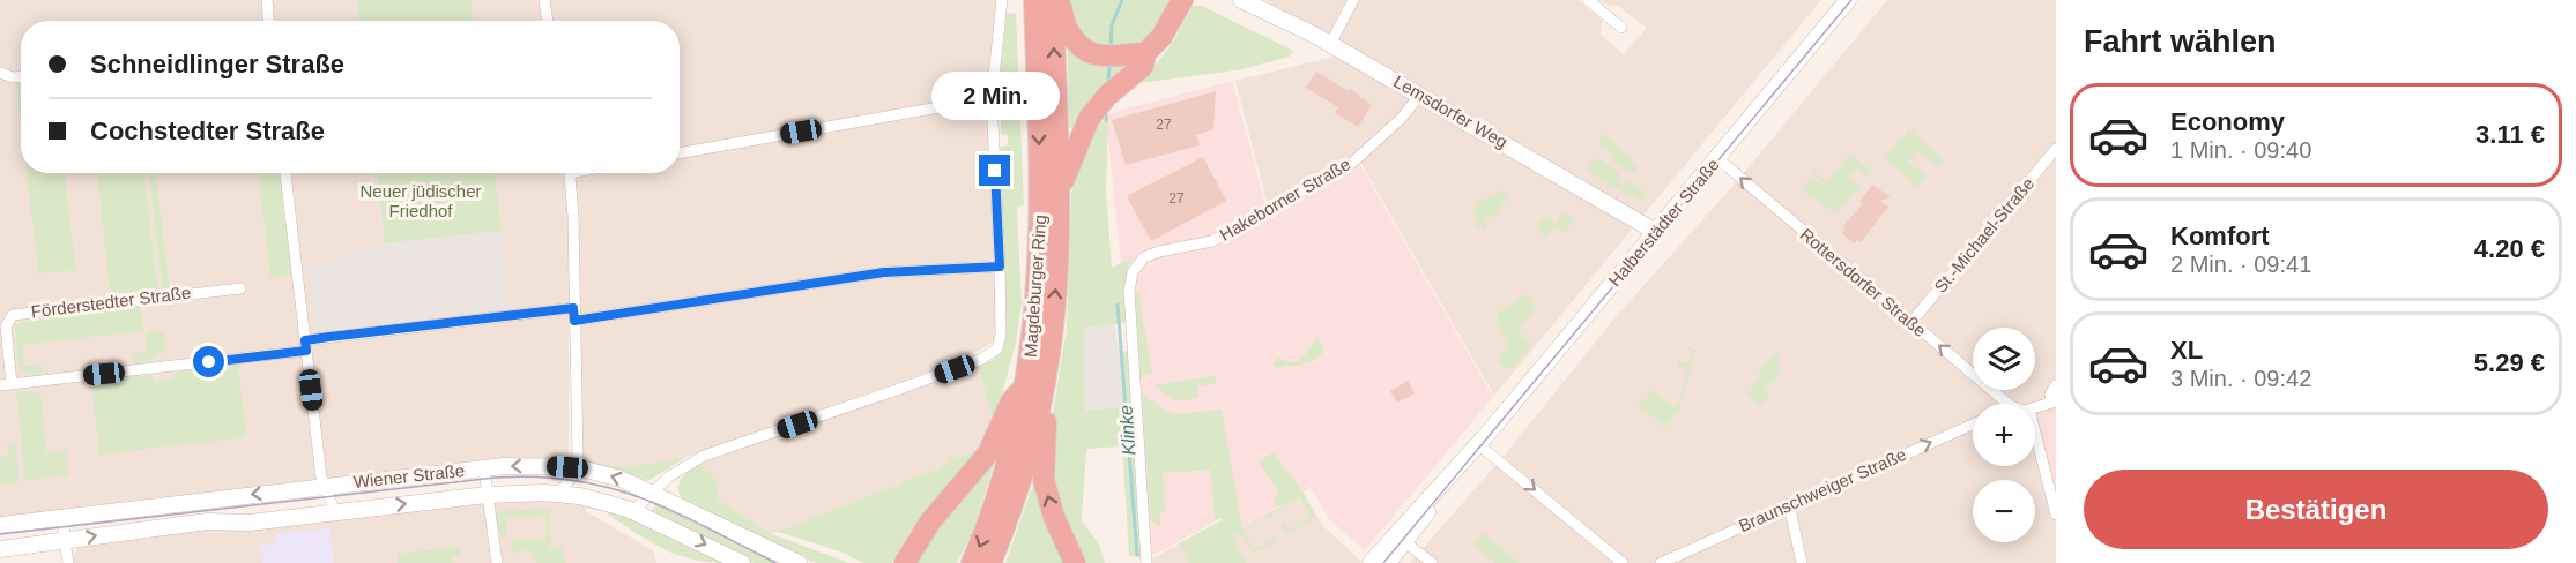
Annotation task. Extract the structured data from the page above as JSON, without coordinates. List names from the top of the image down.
{
  "streets": {
    "highway": ["Magdeburger Ring"],
    "main road": ["Lemsdorfer Weg", "Halberstädter Straße", "Wiener Straße"],
    "street": [
      "Hakeborner Straße",
      "St.-Michael-Straße",
      "Rottersdorfer Straße",
      "Förderstedter Straße",
      "Braunschweiger Straße"
    ]
  },
  "crossings": [
    ["Lemsdorfer Weg", "Hakeborner Straße"],
    ["Lemsdorfer Weg", "Halberstädter Straße"],
    ["Halberstädter Straße", "Rottersdorfer Straße"],
    ["St.-Michael-Straße", "Rottersdorfer Straße"]
  ],
  "one_way": ["Rottersdorfer Straße", "Braunschweiger Straße"],
  "water": ["Klinke"],
  "parks": ["Neuer jüdischer Friedhof"],
  "house_numbers": ["27", "27"],
  "page": {
    "heading": "Fahrt wählen",
    "banner": ["Schneidlinger Straße", "Cochstedter Straße"],
    "bubble": "2 Min.",
    "list": [
      {
        "name": "Economy",
        "note": "1 Min. · 09:40",
        "value": "3.11 €"
      },
      {
        "name": "Komfort",
        "note": "2 Min. · 09:41",
        "value": "4.20 €"
      },
      {
        "name": "XL",
        "note": "3 Min. · 09:42",
        "value": "5.29 €"
      }
    ],
    "map_buttons": ["+", "−"],
    "buttons": "Bestätigen"
  }
}
